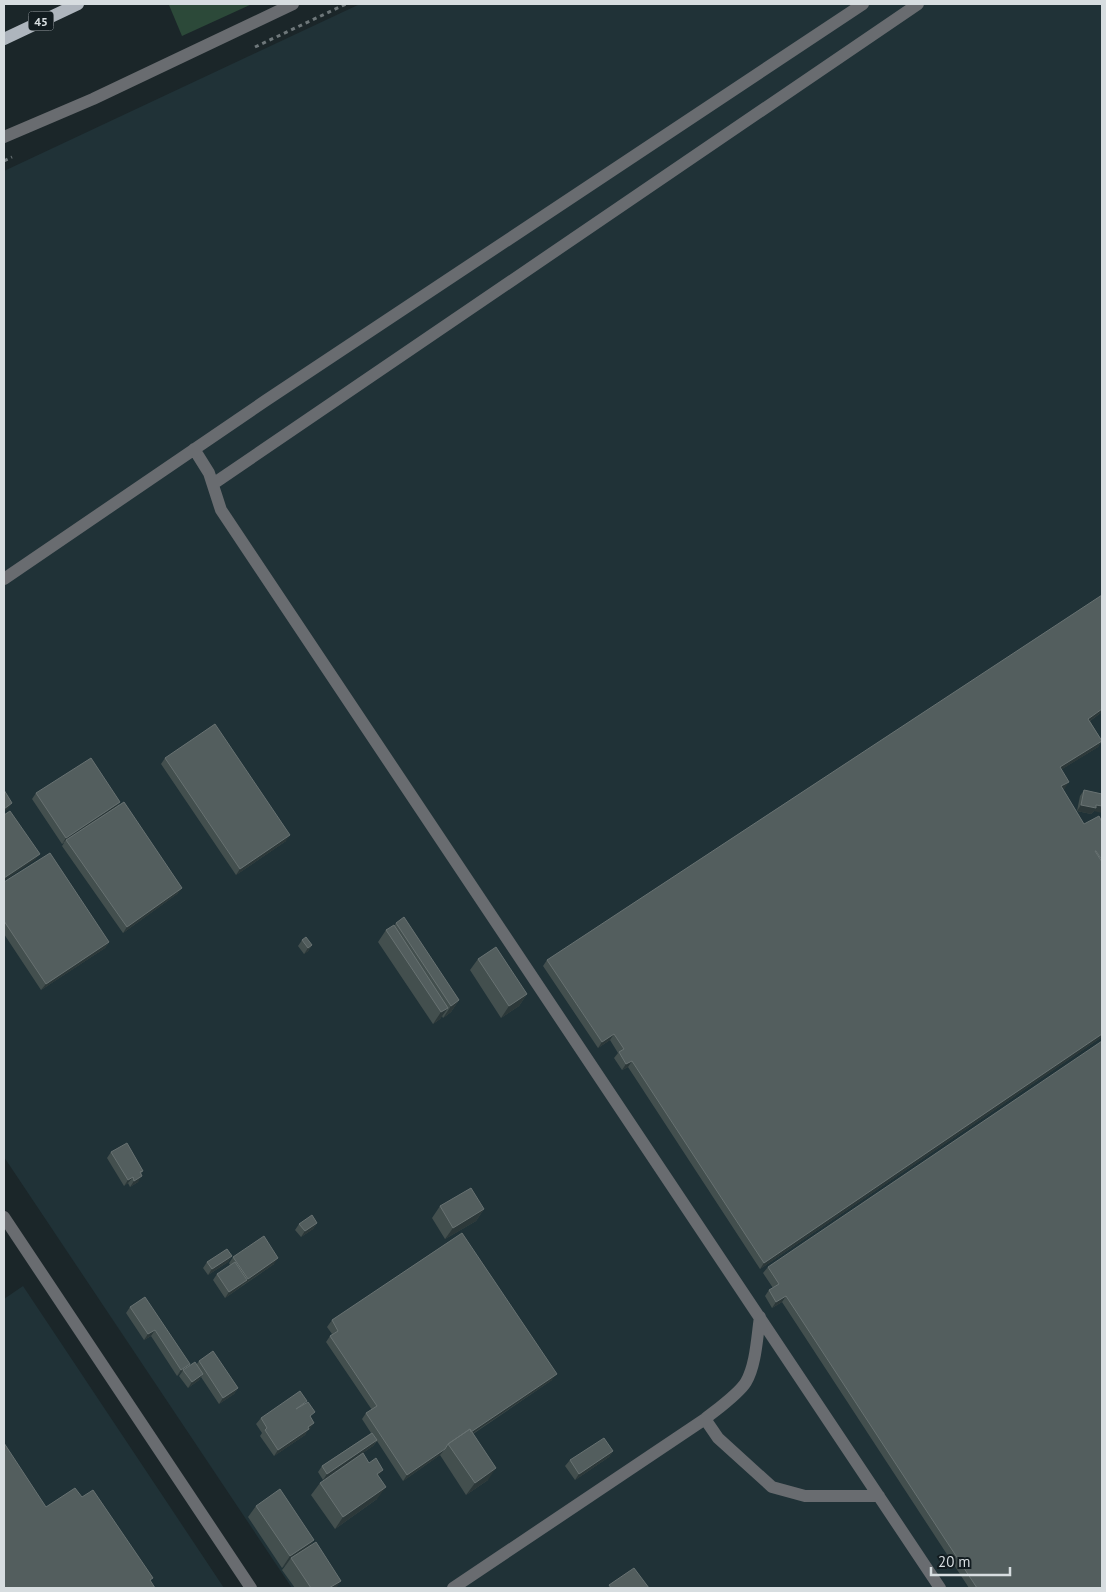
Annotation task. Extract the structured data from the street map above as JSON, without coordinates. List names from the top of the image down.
{
  "streets": {
    "main road": ["45"]
  },
  "scale_bar": "20 m"
}
